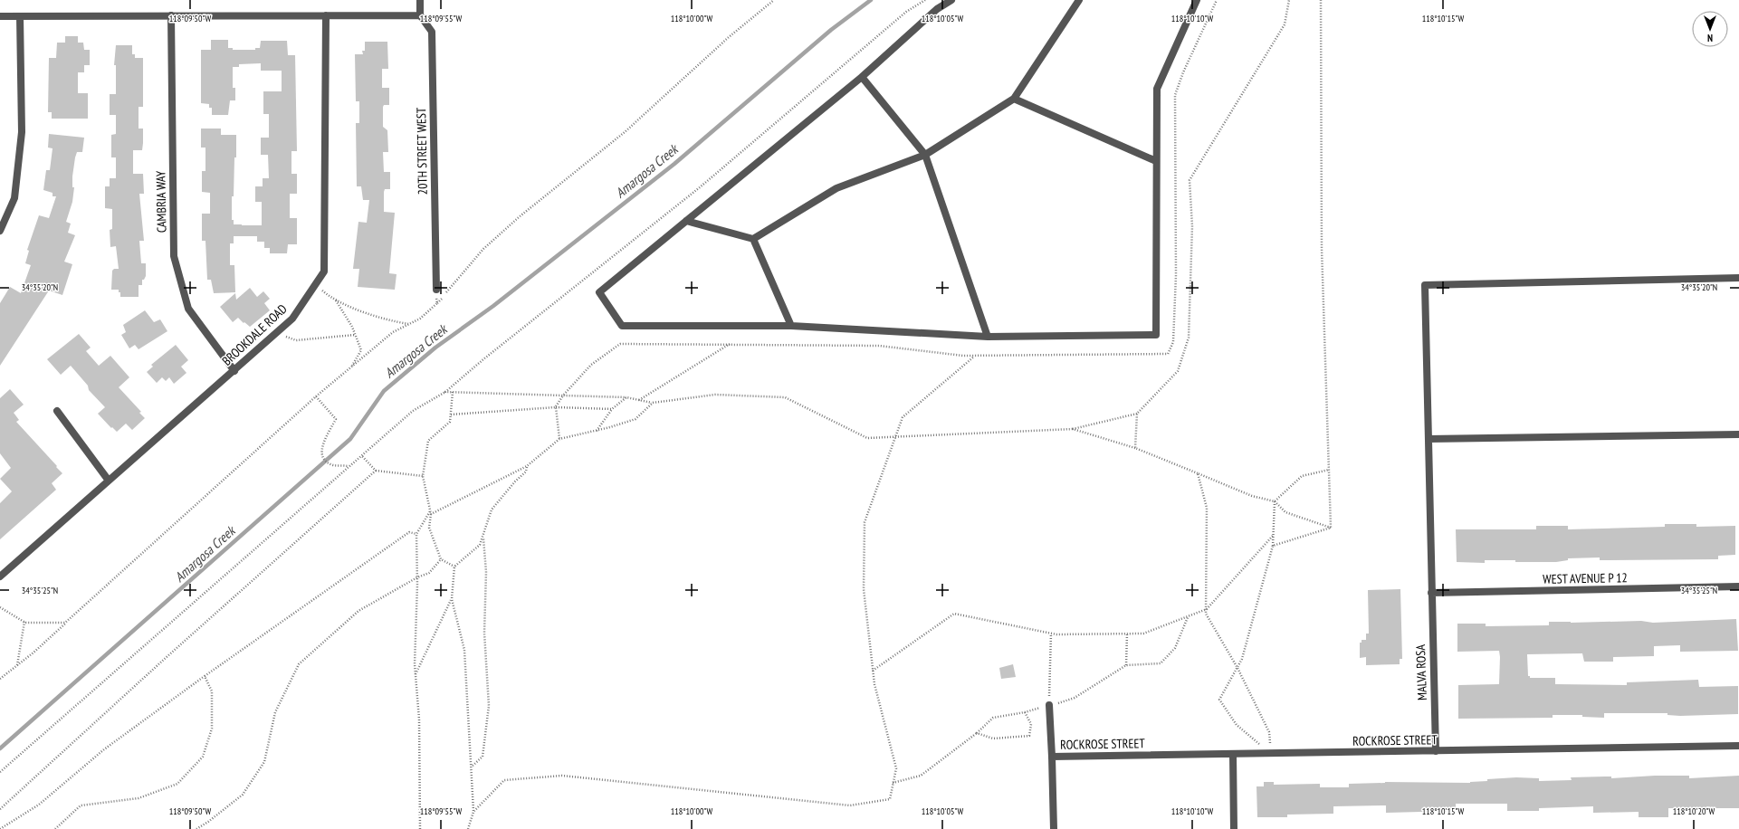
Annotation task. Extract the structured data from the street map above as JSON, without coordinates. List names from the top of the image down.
{
  "streets": {
    "street": [
      "20TH STREET WEST",
      "CAMBRIA WAY",
      "BROOKDALE ROAD",
      "WEST AVENUE P 12",
      "MALVA ROSA",
      "ROCKROSE STREET"
    ]
  },
  "crossings": [
    ["CAMBRIA WAY", "BROOKDALE ROAD"],
    ["WEST AVENUE P 12", "MALVA ROSA"],
    ["MALVA ROSA", "ROCKROSE STREET"]
  ],
  "water": ["Amargosa Creek"],
  "north": "bottom",
  "coordinates": [
    "118°09'50\"W",
    "118°09'55\"W",
    "118°10'00\"W",
    "118°10'05\"W",
    "118°10'10\"W",
    "118°10'15\"W",
    "34°35'20\"N",
    "34°35'25\"N",
    "118°10'20\"W"
  ]
}
